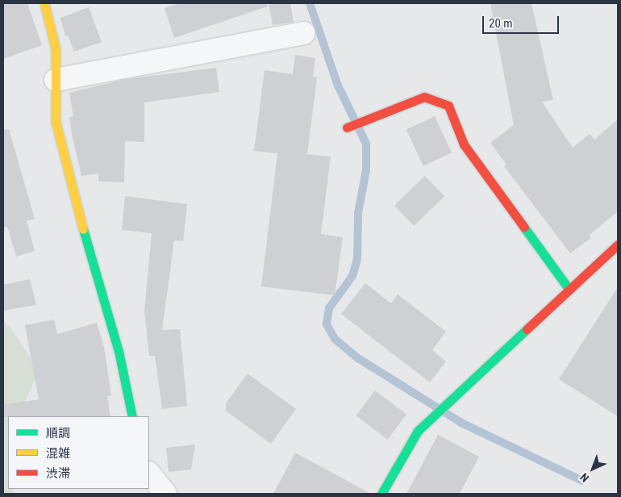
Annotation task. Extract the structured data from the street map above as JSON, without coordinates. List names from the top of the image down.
{
  "legend": ["順調", "混雑", "渋滞"],
  "scale_bar": "20 m",
  "north": "bottom left"
}
